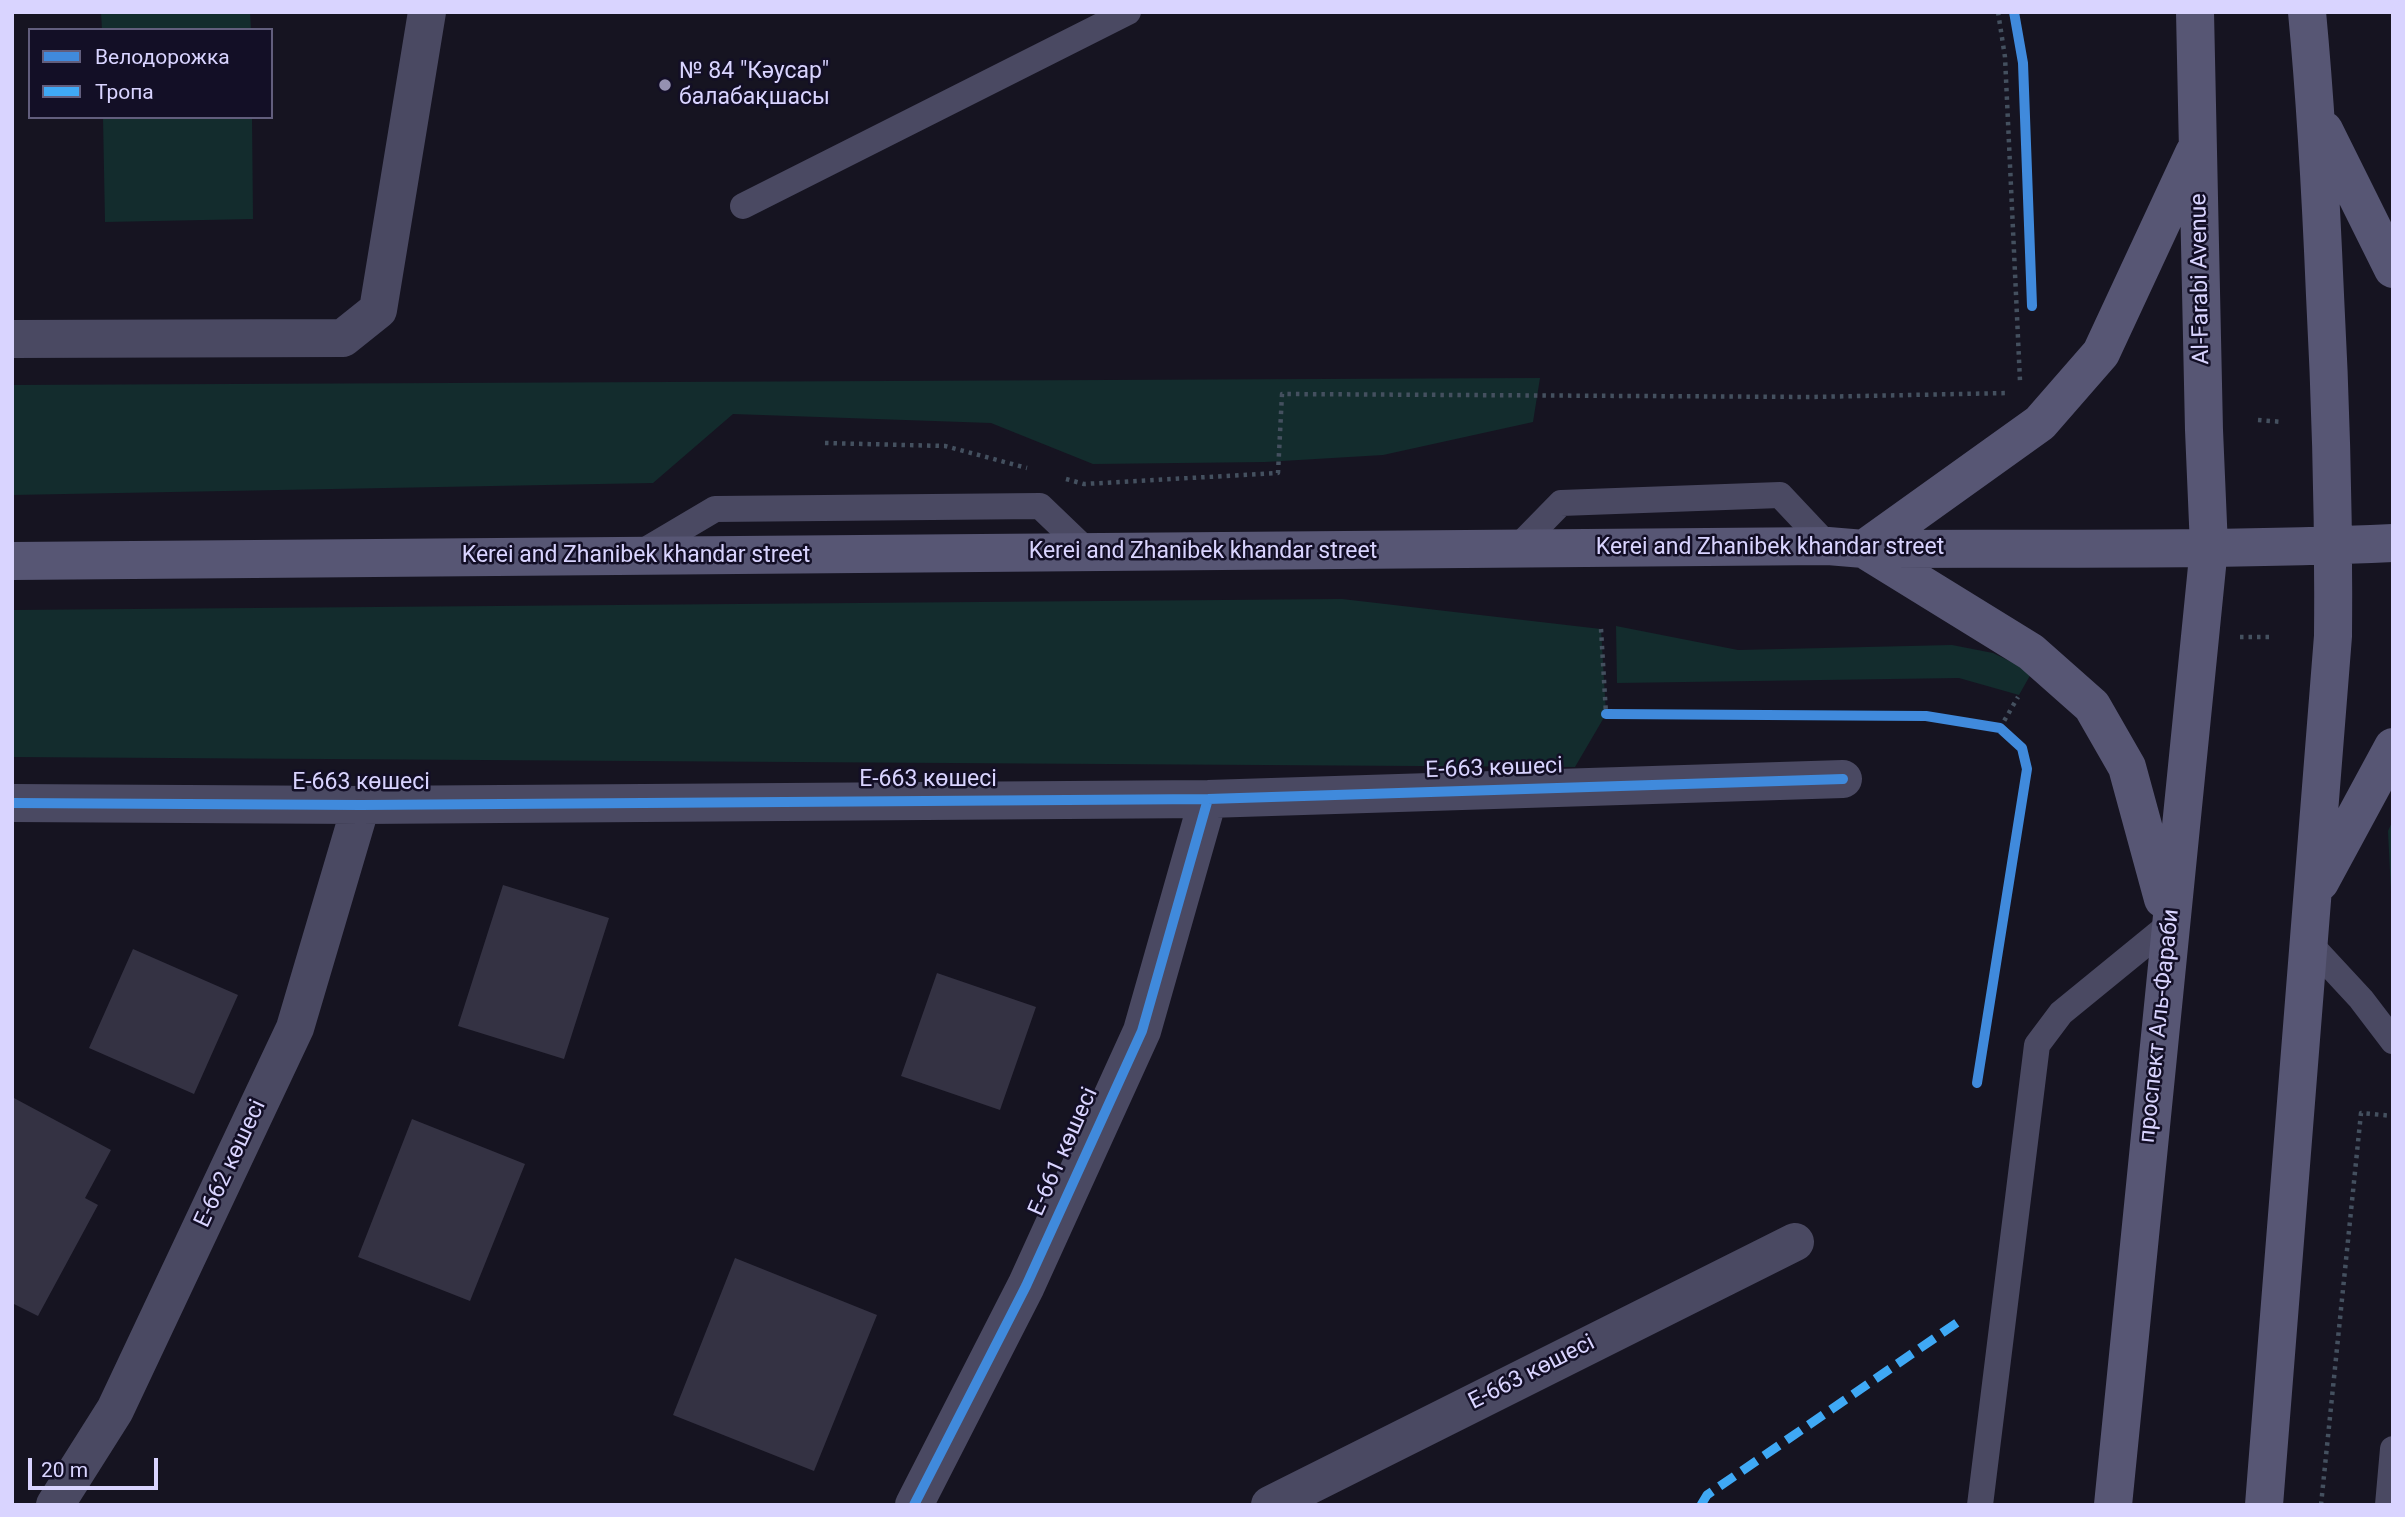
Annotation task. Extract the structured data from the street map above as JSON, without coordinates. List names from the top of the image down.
{
  "streets": {
    "main road": ["Al-Farabi Avenue", "Kerei and Zhanibek khandar street", "проспект Аль-Фараби"],
    "street": ["Е-663 көшесі", "Е-661 көшесі", "Е-662 көшесі"]
  },
  "crossings": [
    ["Al-Farabi Avenue", "Kerei and Zhanibek khandar street"],
    ["Al-Farabi Avenue", "проспект Аль-Фараби"],
    ["Kerei and Zhanibek khandar street", "проспект Аль-Фараби"],
    ["Е-663 көшесі", "Е-661 көшесі"],
    ["Е-663 көшесі", "Е-662 көшесі"]
  ],
  "places": ["№ 84 \"Кәусар\" балабақшасы"],
  "legend": ["Велодорожка", "Тропа"],
  "scale_bar": "20 m"
}
